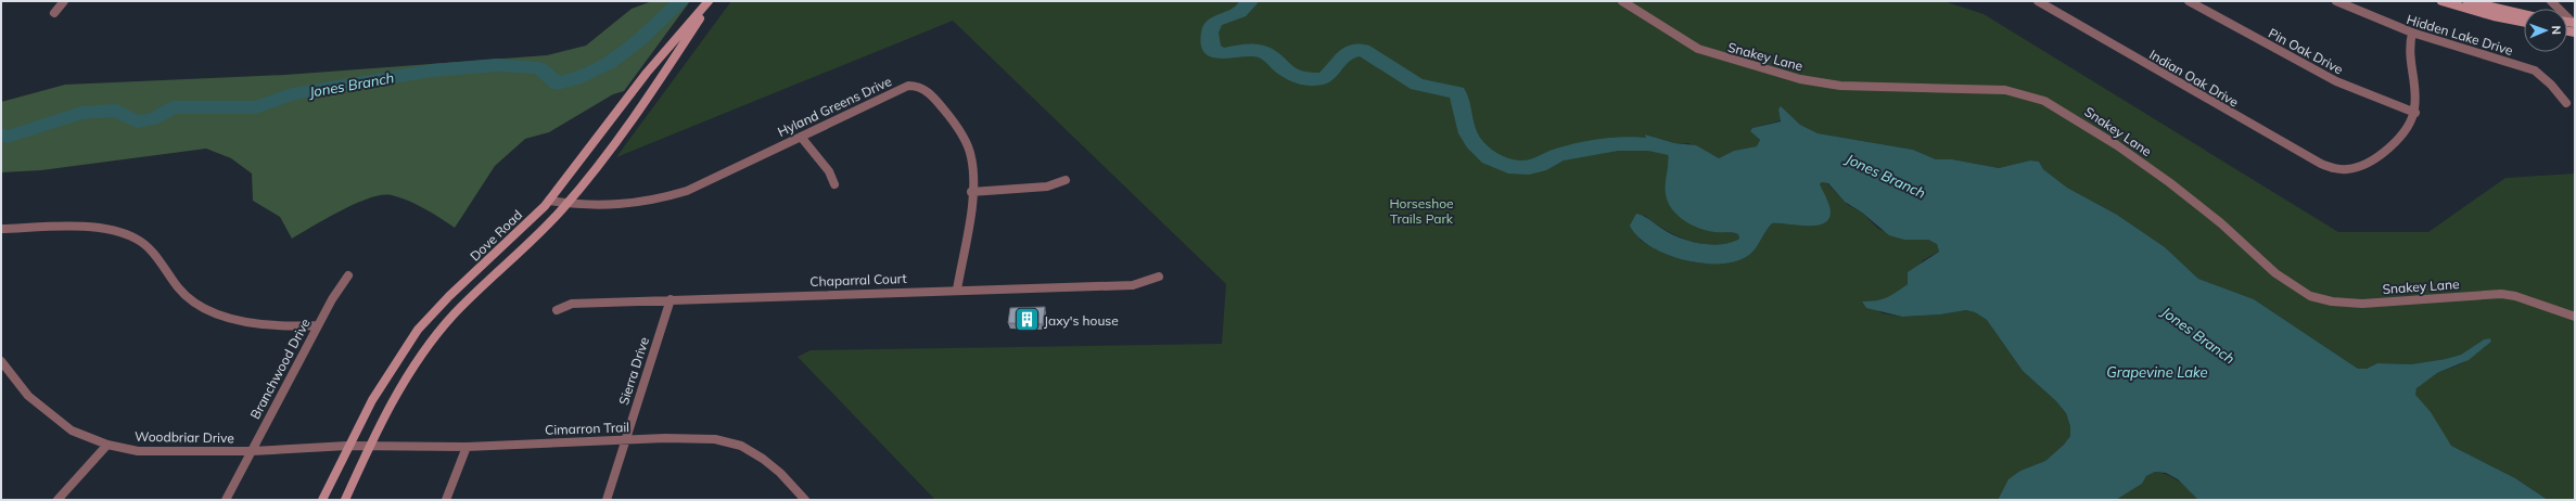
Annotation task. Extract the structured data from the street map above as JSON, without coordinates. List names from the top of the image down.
{
  "streets": {
    "main road": ["Dove Road"],
    "street": [
      "Hidden Lake Drive",
      "Pin Oak Drive",
      "Snakey Lane",
      "Indian Oak Drive",
      "Hyland Greens Drive",
      "Chaparral Court",
      "Branchwood Drive",
      "Sierra Drive",
      "Cimarron Trail",
      "Woodbriar Drive"
    ]
  },
  "crossings": [
    ["Pin Oak Drive", "Indian Oak Drive"],
    ["Hyland Greens Drive", "Dove Road"],
    ["Hyland Greens Drive", "Chaparral Court"],
    ["Dove Road", "Cimarron Trail"],
    ["Dove Road", "Woodbriar Drive"],
    ["Chaparral Court", "Sierra Drive"],
    ["Branchwood Drive", "Woodbriar Drive"],
    ["Sierra Drive", "Cimarron Trail"],
    ["Cimarron Trail", "Woodbriar Drive"]
  ],
  "water": ["Jones Branch", "Grapevine Lake"],
  "parks": ["Horseshoe Trails Park"],
  "places": {
    "building": ["Jaxy's house"]
  },
  "north": "right"
}
